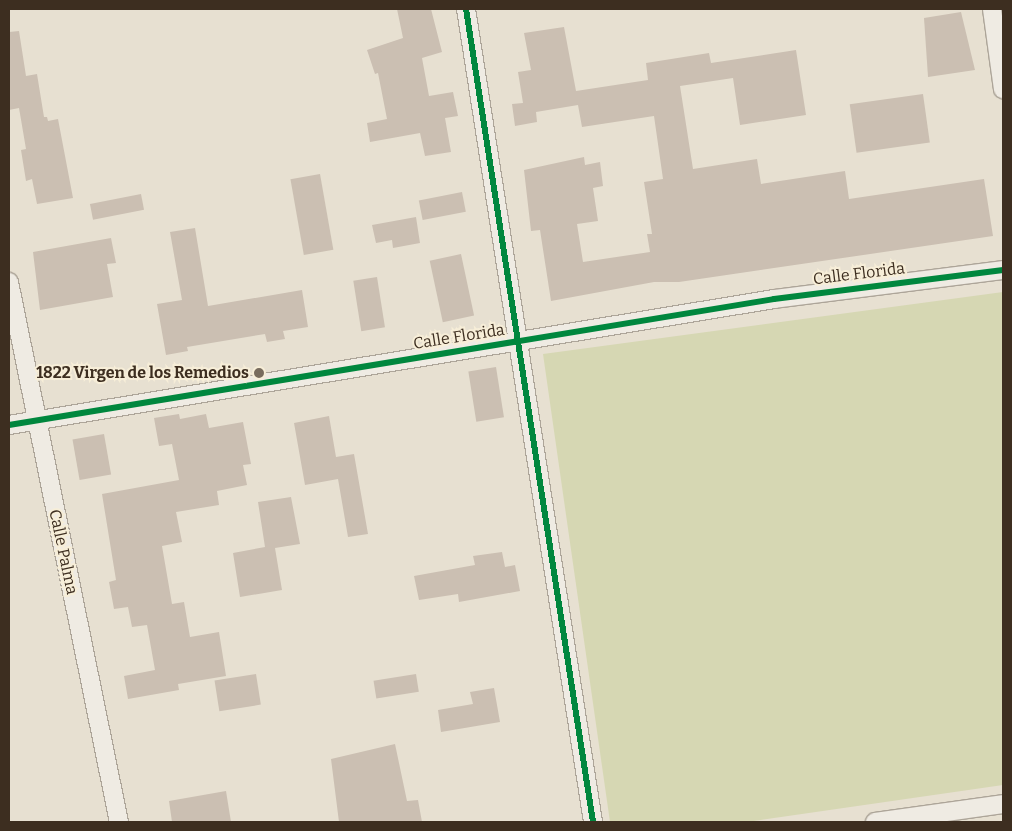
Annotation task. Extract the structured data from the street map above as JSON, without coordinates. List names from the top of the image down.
{
  "streets": {
    "street": ["Calle Florida", "Calle Palma"]
  },
  "crossings": [
    ["Calle Florida", "Calle Palma"]
  ],
  "places": ["1822 Virgen de los Remedios"]
}
